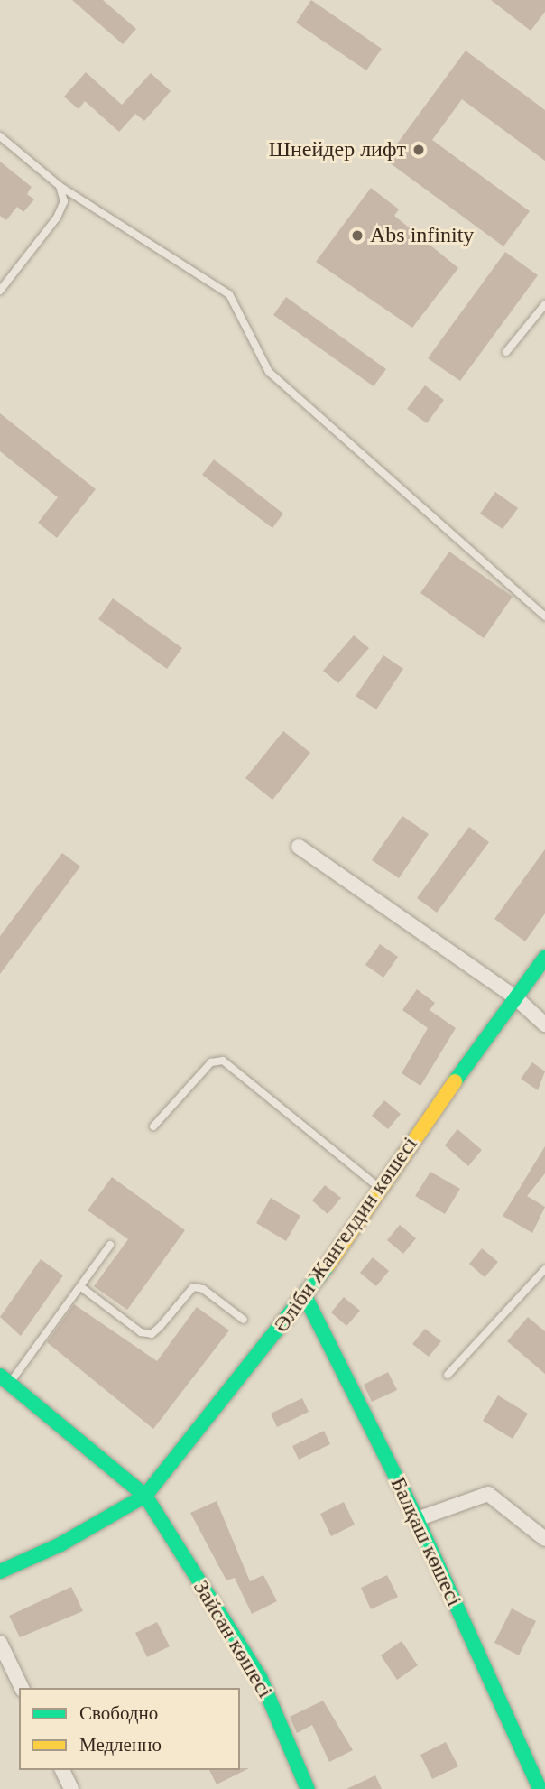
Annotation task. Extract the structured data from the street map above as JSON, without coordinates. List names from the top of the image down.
{
  "streets": {
    "street": ["Әліби Жангелдин көшесі", "Балқаш көшесі", "Зайсан көшесі"]
  },
  "crossings": [
    ["Әліби Жангелдин көшесі", "Балқаш көшесі"],
    ["Әліби Жангелдин көшесі", "Зайсан көшесі"]
  ],
  "places": ["Шнейдер лифт", "Abs infinity"],
  "legend": ["Свободно", "Медленно"]
}
